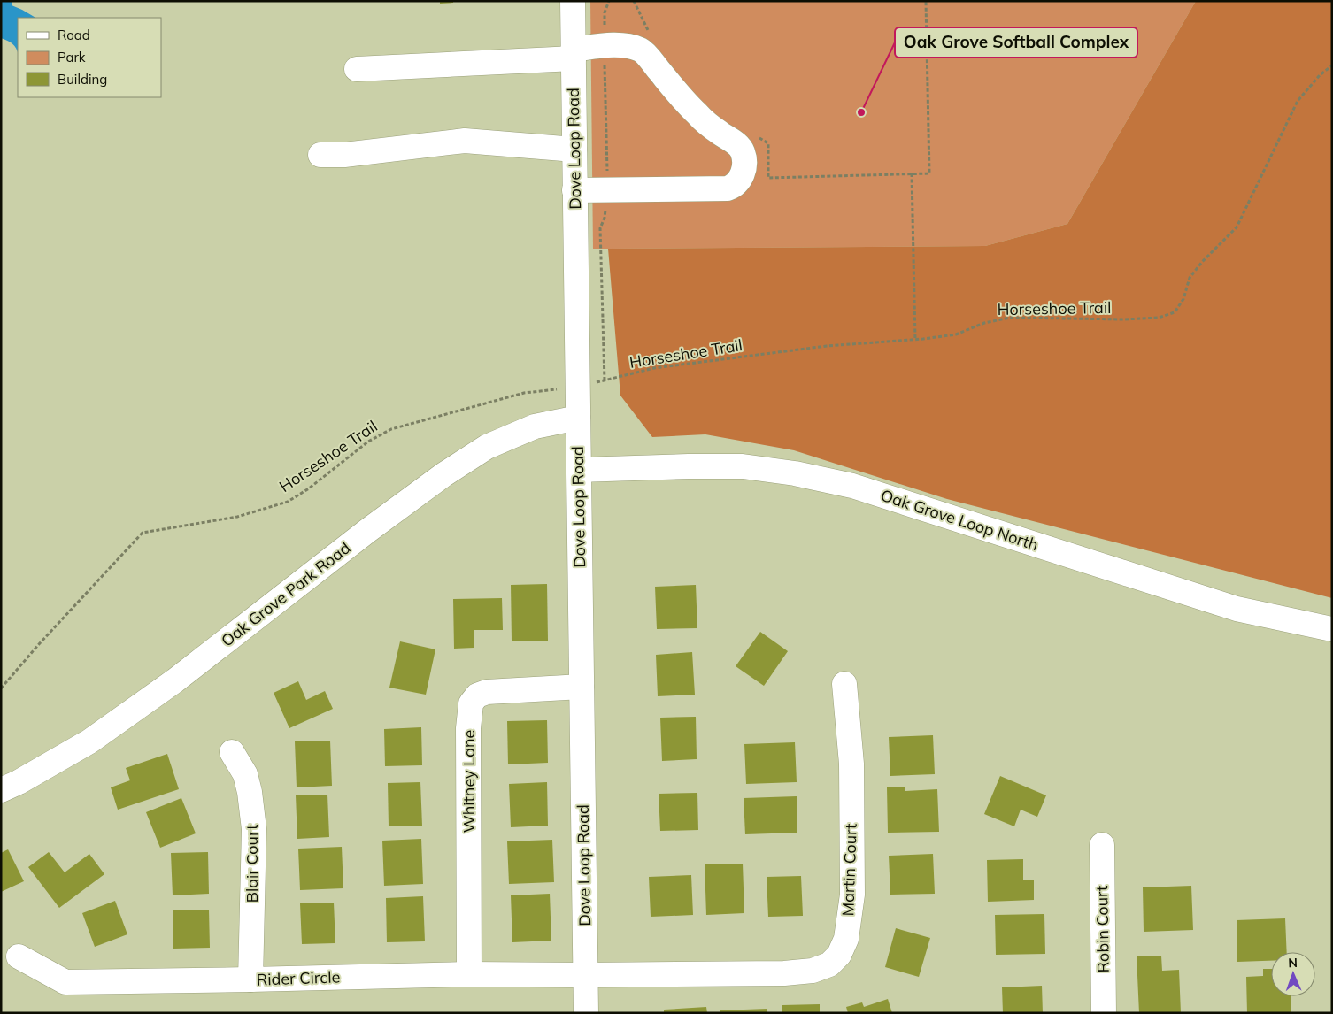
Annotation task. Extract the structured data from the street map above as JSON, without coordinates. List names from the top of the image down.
{
  "streets": {
    "street": [
      "Dove Loop Road",
      "Oak Grove Loop North",
      "Oak Grove Park Road",
      "Whitney Lane",
      "Blair Court",
      "Martin Court",
      "Robin Court",
      "Rider Circle"
    ],
    "path": ["Horseshoe Trail"]
  },
  "crossings": [
    ["Dove Loop Road", "Horseshoe Trail"],
    ["Dove Loop Road", "Oak Grove Loop North"],
    ["Dove Loop Road", "Oak Grove Park Road"],
    ["Dove Loop Road", "Whitney Lane"],
    ["Dove Loop Road", "Martin Court"],
    ["Dove Loop Road", "Rider Circle"],
    ["Whitney Lane", "Rider Circle"],
    ["Blair Court", "Rider Circle"],
    ["Martin Court", "Rider Circle"]
  ],
  "places": ["Oak Grove Softball Complex"],
  "legend": ["Road", "Park", "Building"],
  "north": "top"
}
